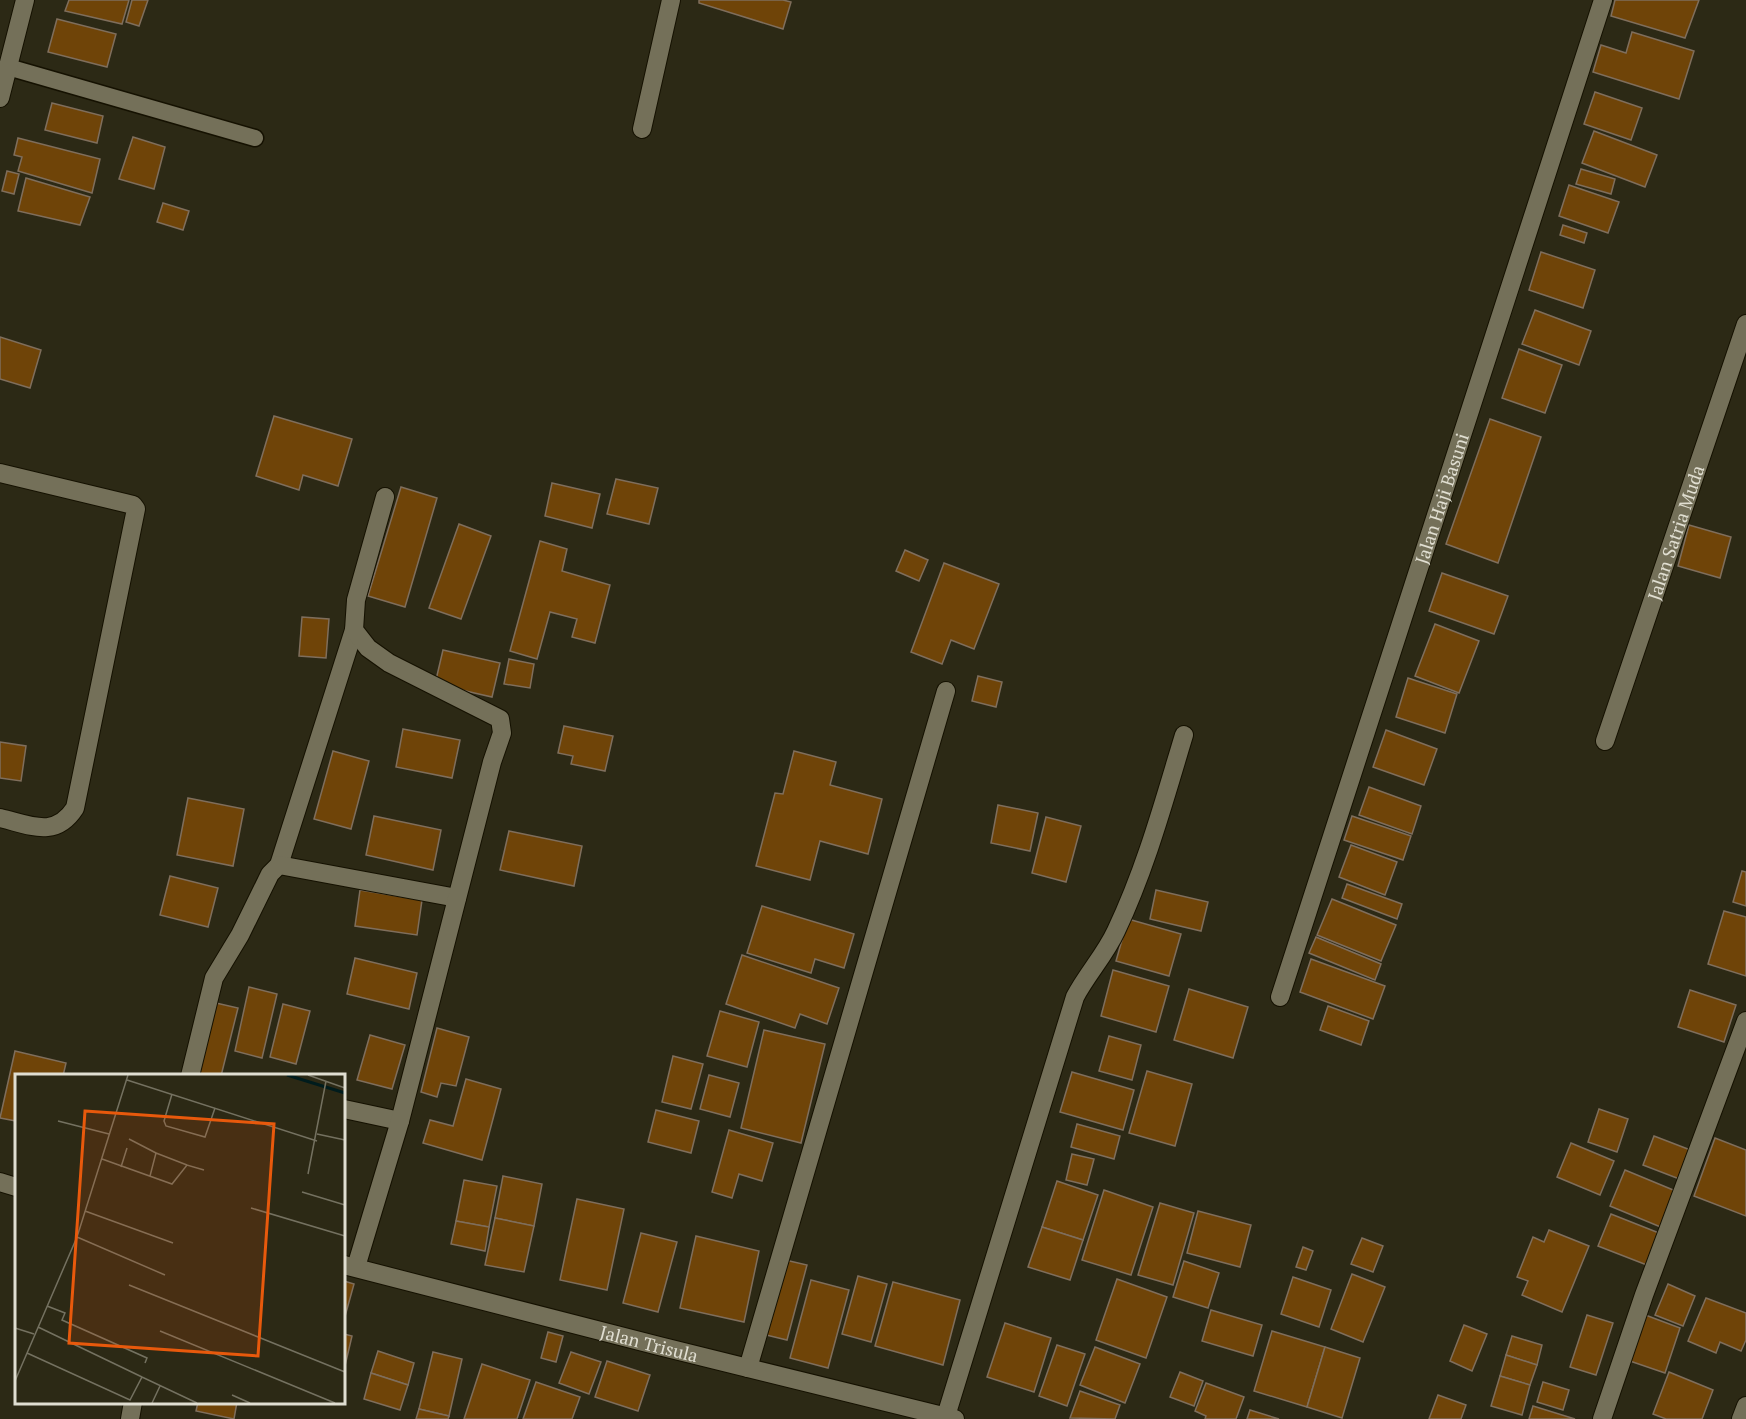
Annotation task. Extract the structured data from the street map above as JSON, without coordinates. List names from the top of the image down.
{
  "streets": {
    "street": ["Jalan Haji Basuni", "Jalan Satria Muda", "Jalan Trisula"]
  }
}
